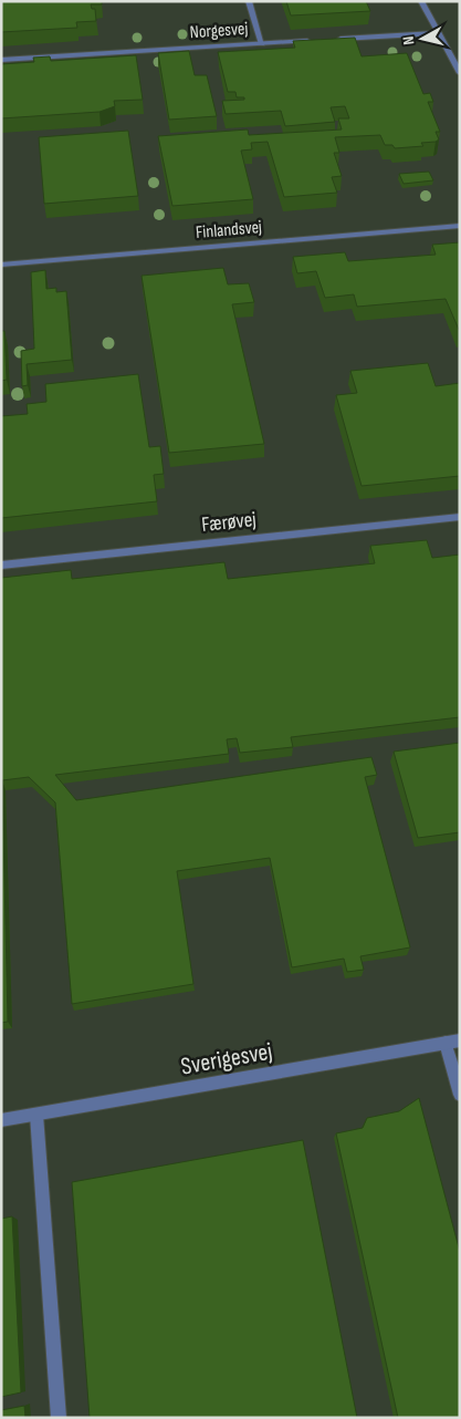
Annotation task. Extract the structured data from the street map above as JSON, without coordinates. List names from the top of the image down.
{
  "streets": {
    "street": [
      "Norgesvej",
      "Finlandsvej",
      "Færøvej",
      "Sverigesvej"
    ]
  },
  "north": "left"
}
